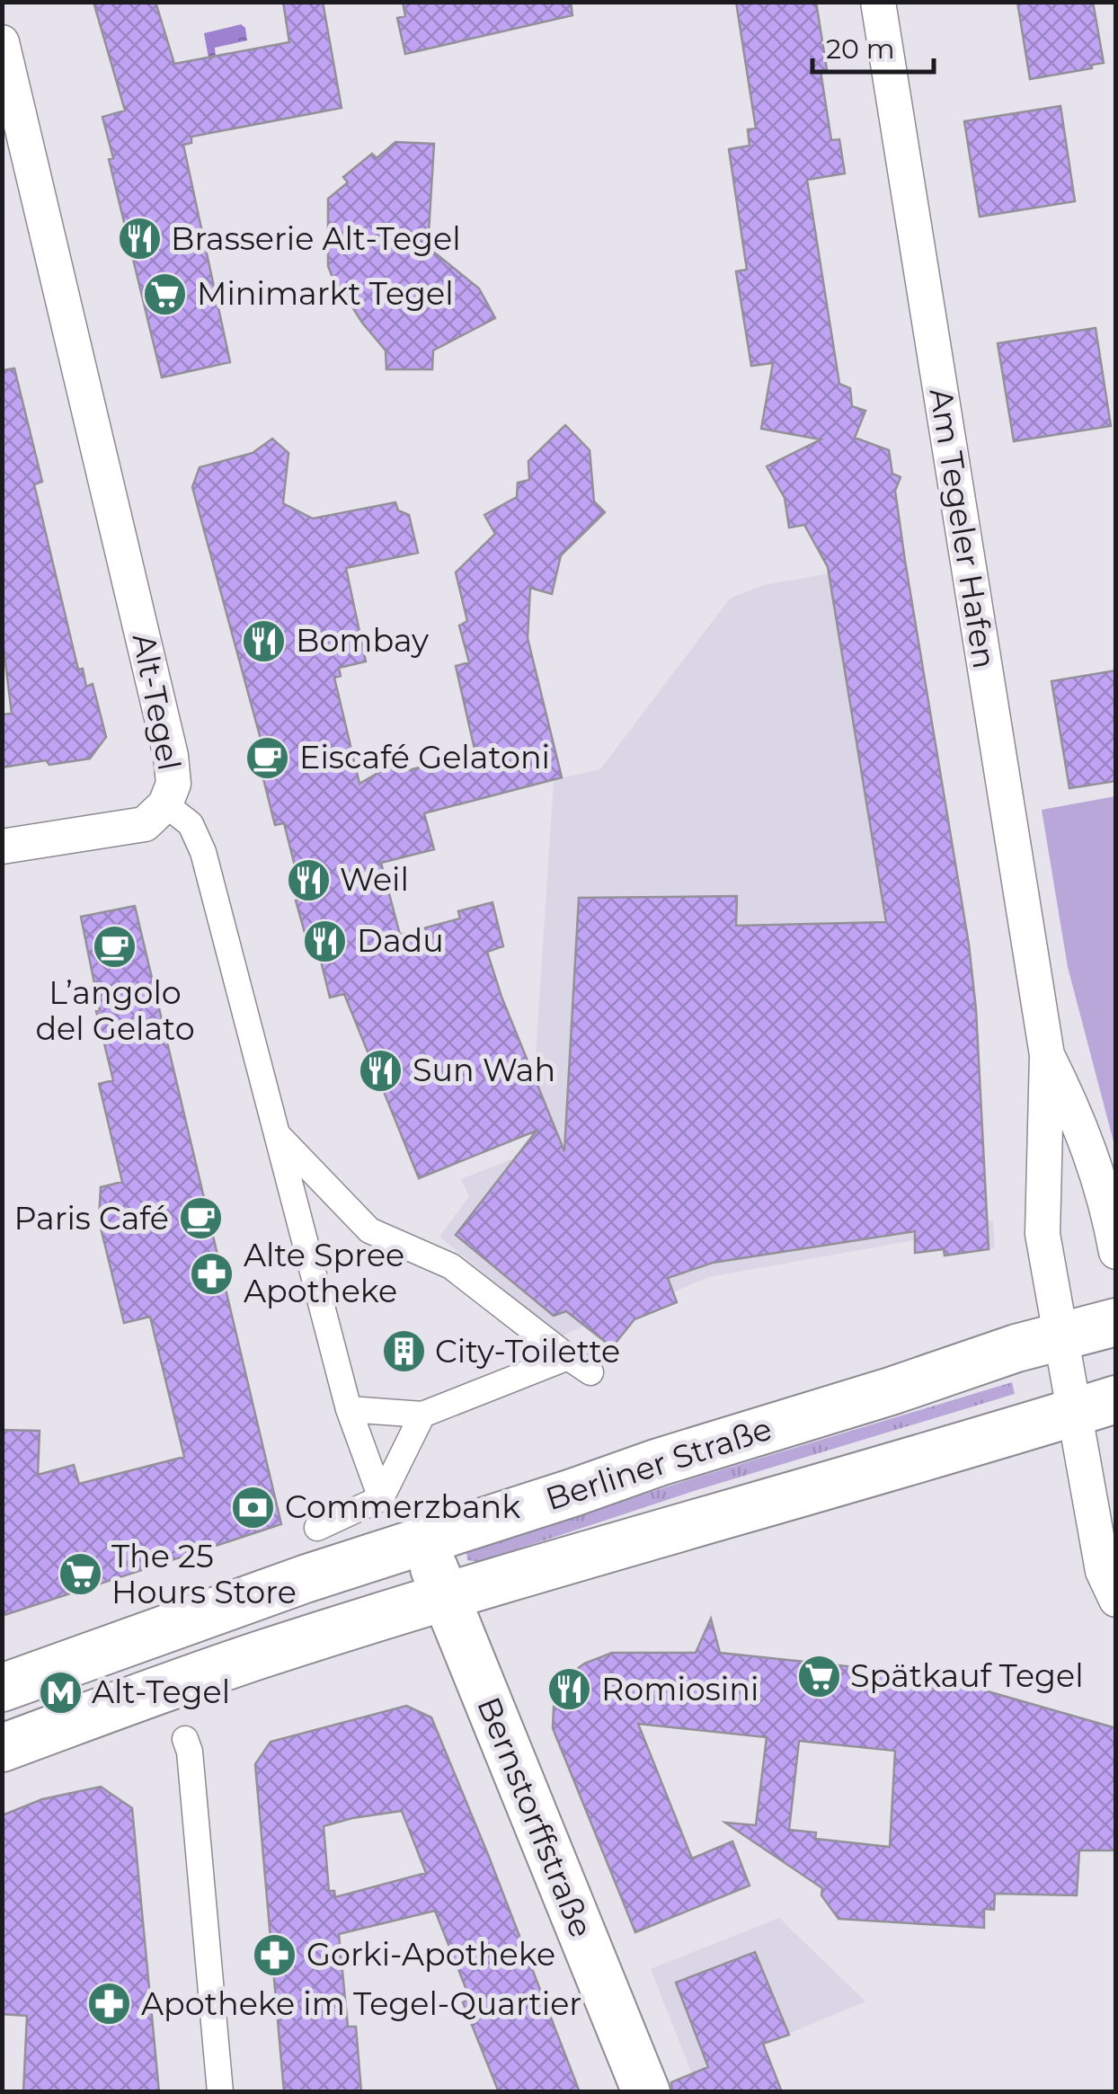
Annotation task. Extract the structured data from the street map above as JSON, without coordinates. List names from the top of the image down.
{
  "streets": {
    "main road": ["Berliner Straße", "Bernstorffstraße"],
    "street": ["Am Tegeler Hafen", "Alt-Tegel"]
  },
  "crossings": [
    ["Am Tegeler Hafen", "Berliner Straße"],
    ["Berliner Straße", "Bernstorffstraße"]
  ],
  "places": {
    "restaurant": [
      "Brasserie Alt-Tegel",
      "Bombay",
      "Weil",
      "Dadu",
      "Sun Wah",
      "Romiosini"
    ],
    "supermarket": ["Minimarkt Tegel", "The 25 Hours Store", "Spätkauf Tegel"],
    "cafe": ["Eiscafé Gelatoni", "L’angolo del Gelato", "Paris Café"],
    "pharmacy": ["Alte Spree Apotheke", "Gorki-Apotheke", "Apotheke im Tegel-Quartier"],
    "building": ["City-Toilette"],
    "bank": ["Commerzbank"],
    "metro station": ["Alt-Tegel"]
  },
  "scale_bar": "20 m"
}
